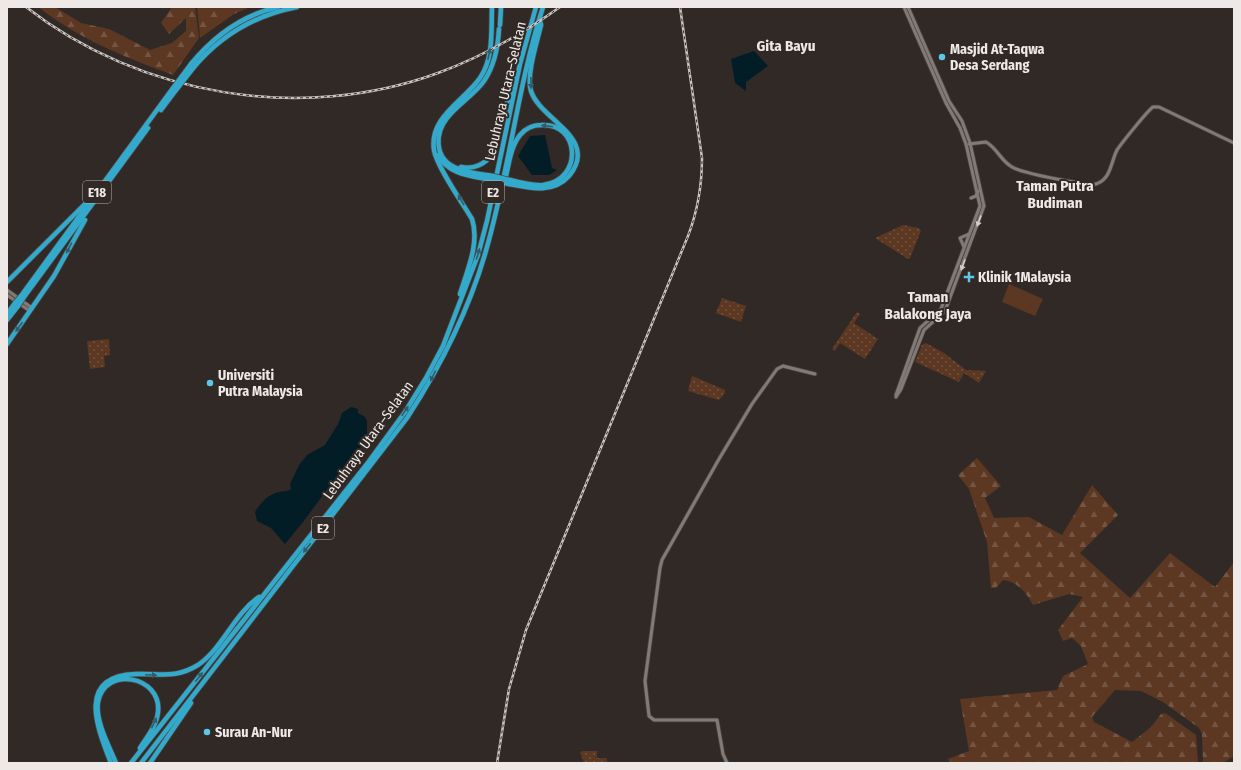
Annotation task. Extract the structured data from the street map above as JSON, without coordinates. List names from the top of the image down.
{
  "streets": {
    "highway": ["Lebuhraya Utara–Selatan", "E18", "E2"]
  },
  "districts": ["Gita Bayu", "Taman Putra Budiman", "Taman Balakong Jaya"],
  "places": {
    "other": ["Masjid At-Taqwa Desa Serdang", "Universiti Putra Malaysia", "Surau An-Nur"],
    "health": ["Klinik 1Malaysia"]
  }
}
